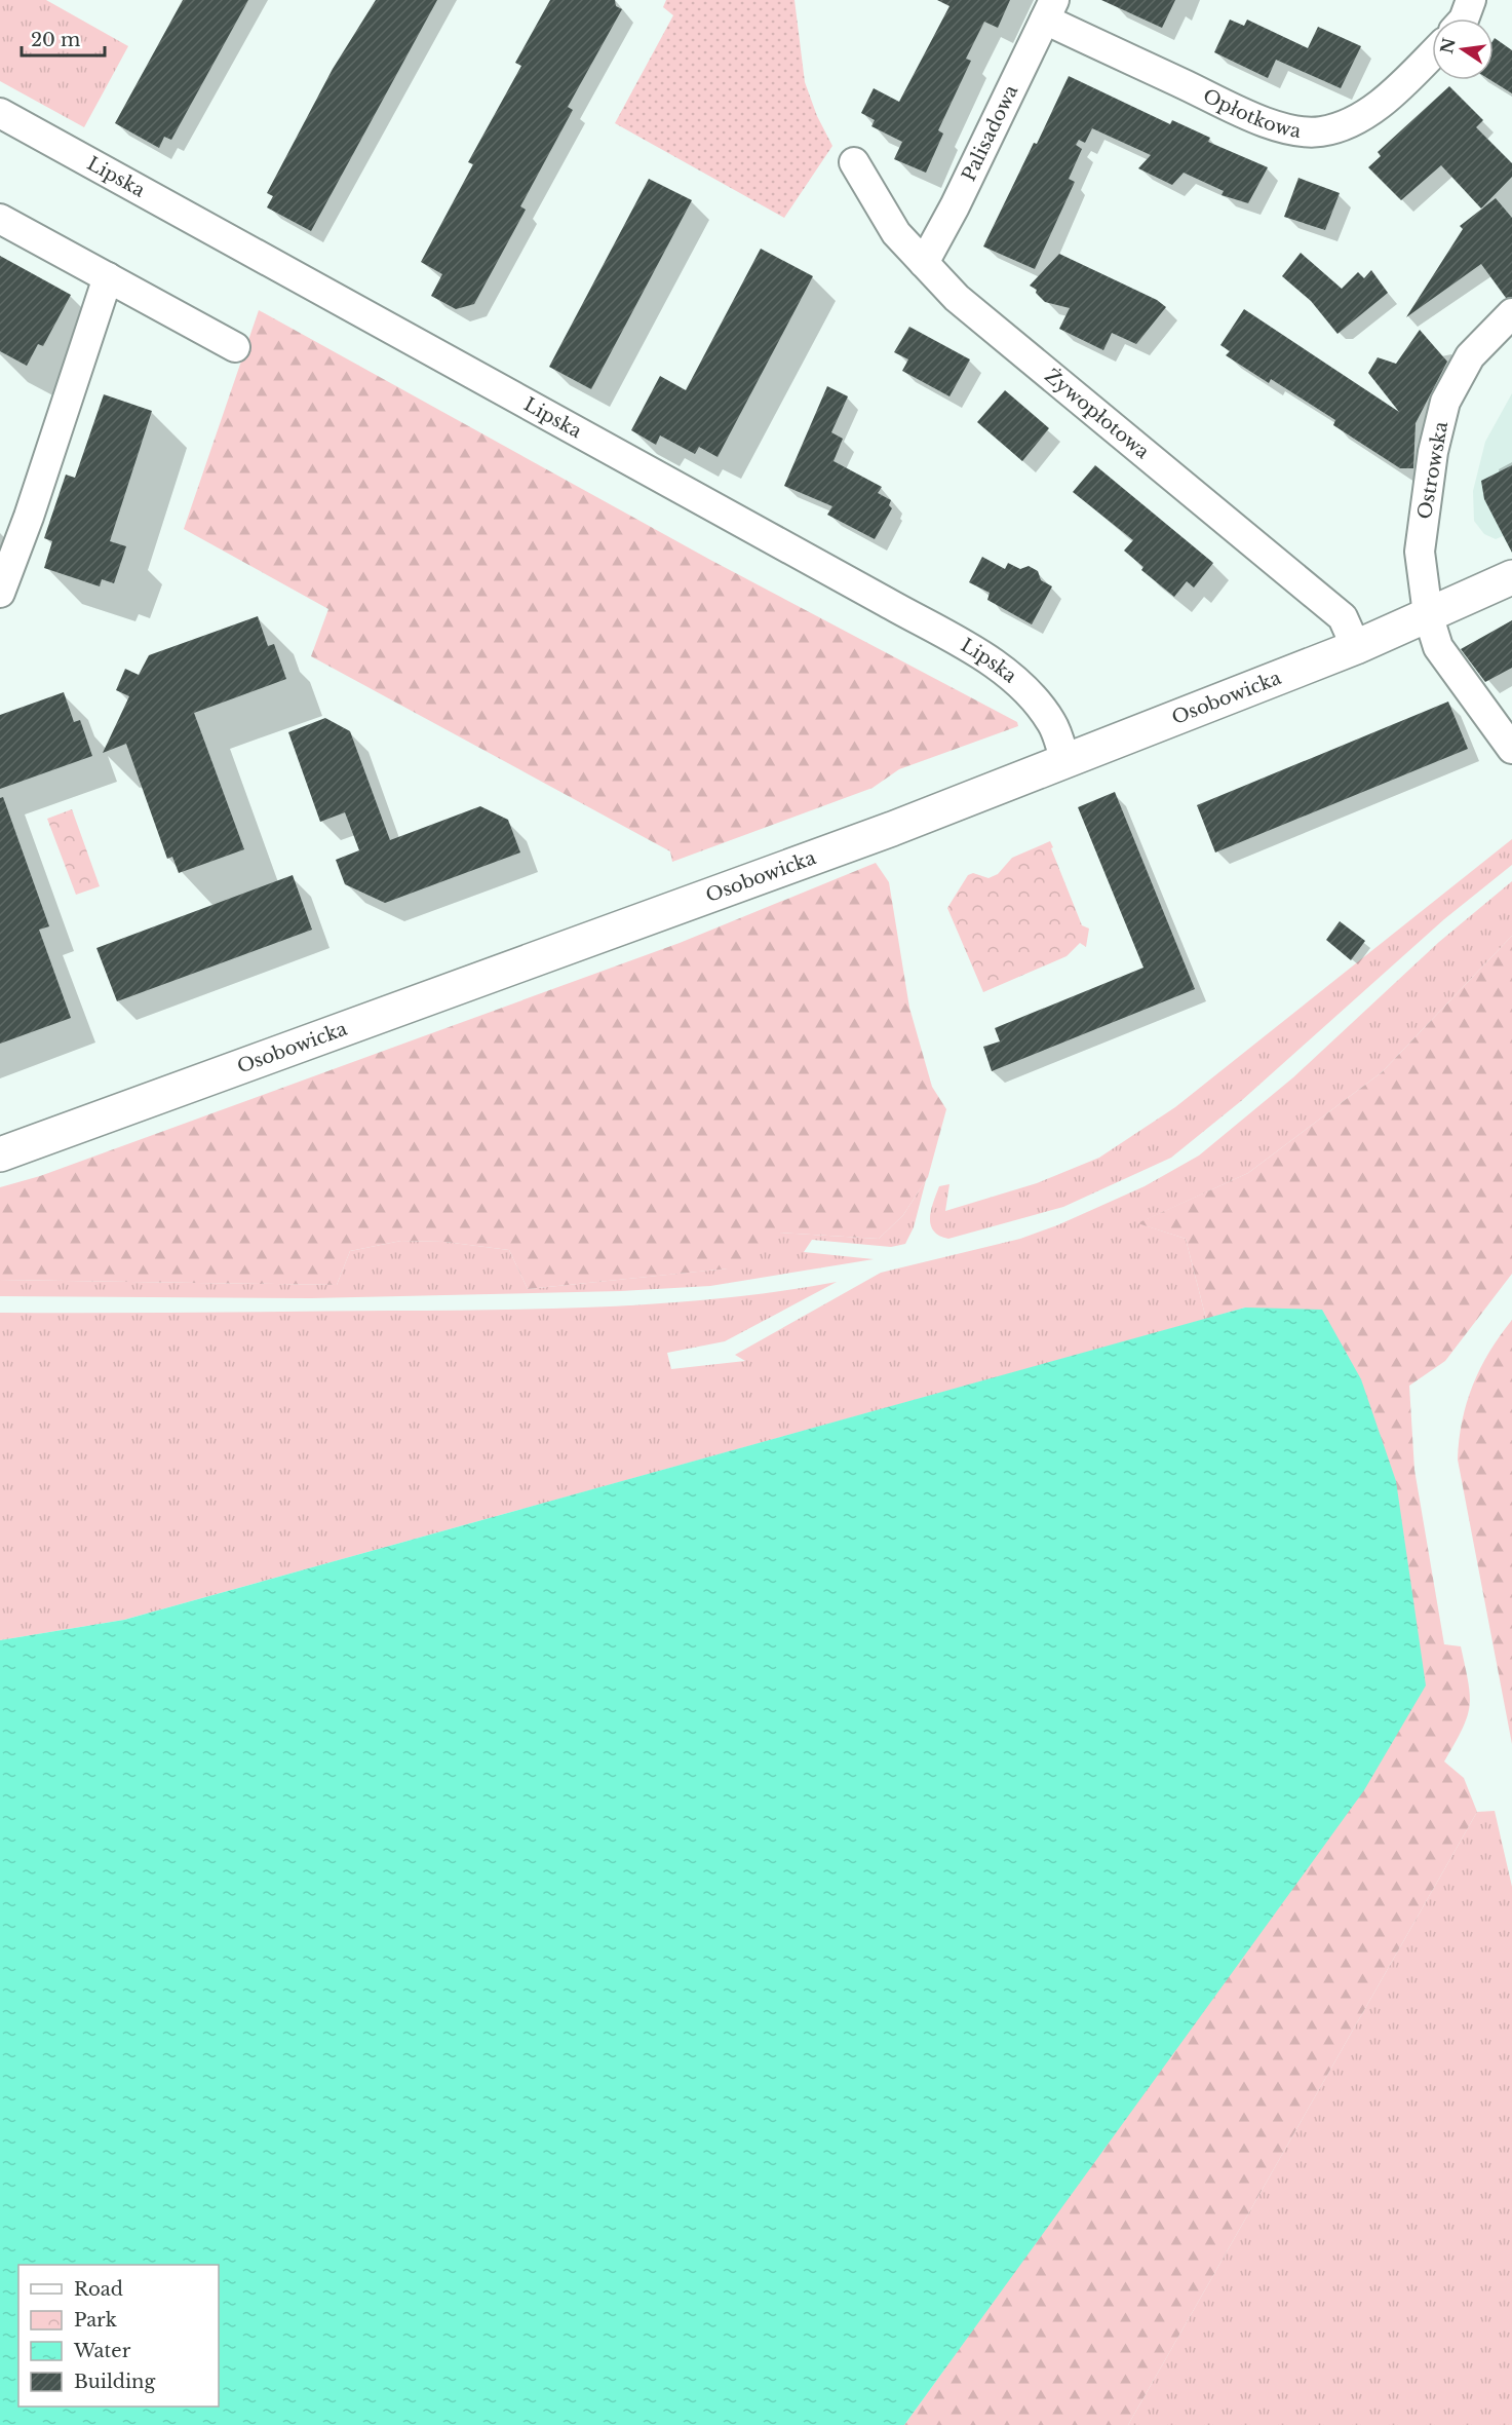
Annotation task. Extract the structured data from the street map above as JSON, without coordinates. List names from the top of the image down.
{
  "streets": {
    "street": [
      "Opłotkowa",
      "Palisadowa",
      "Lipska",
      "Żywopłotowa",
      "Ostrowska",
      "Osobowicka"
    ]
  },
  "crossings": [
    ["Opłotkowa", "Palisadowa"],
    ["Palisadowa", "Żywopłotowa"],
    ["Lipska", "Osobowicka"],
    ["Żywopłotowa", "Osobowicka"],
    ["Ostrowska", "Osobowicka"]
  ],
  "legend": [
    "Road",
    "Park",
    "Water",
    "Building"
  ],
  "scale_bar": "20 m",
  "north": "left"
}
